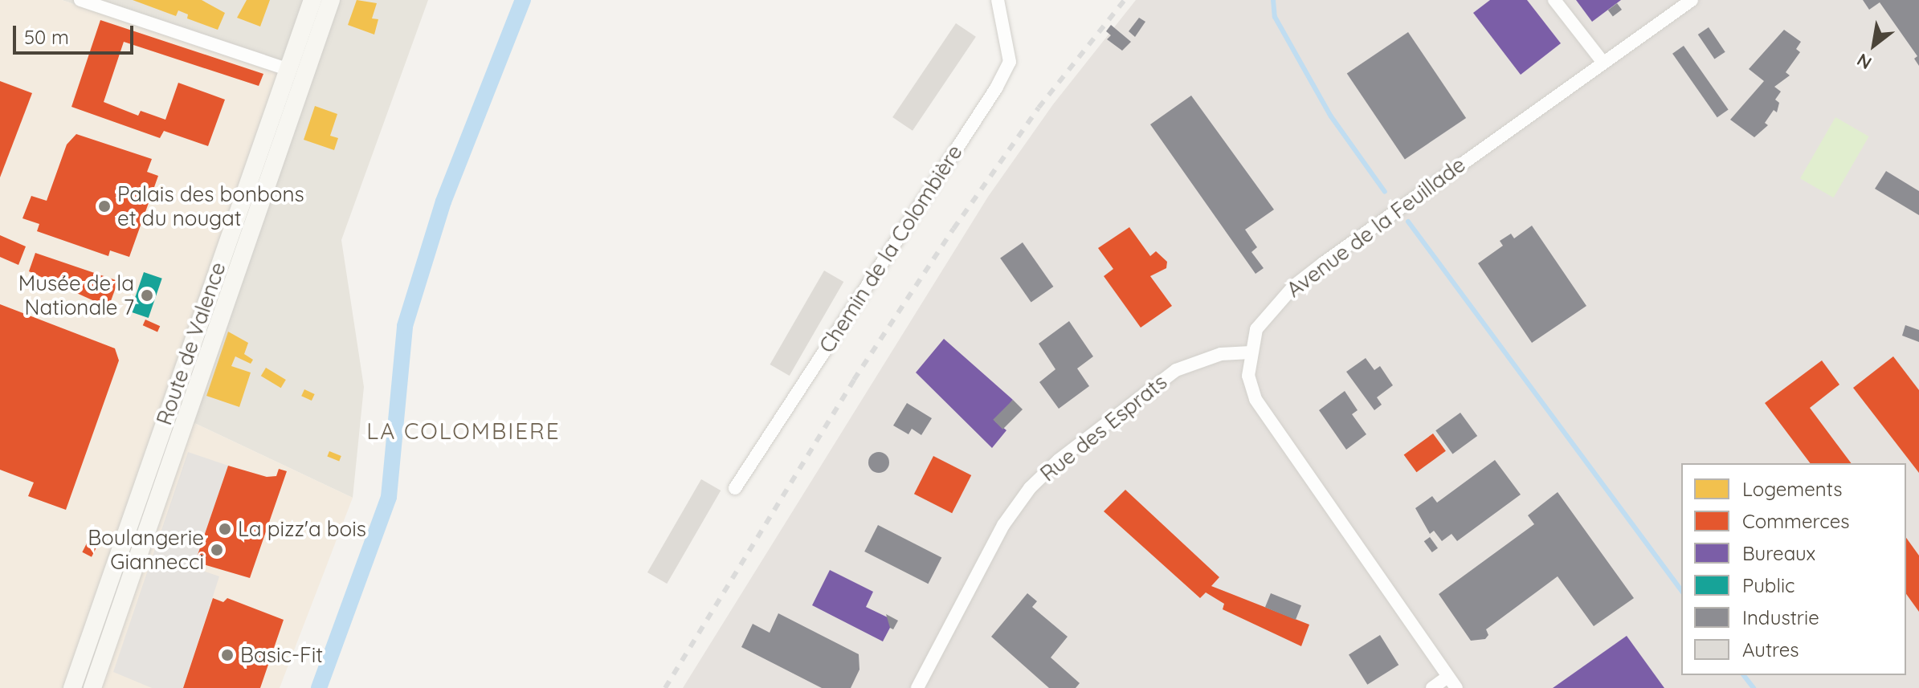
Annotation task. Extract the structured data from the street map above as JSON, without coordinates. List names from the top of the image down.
{
  "streets": {
    "main road": ["Route de Valence"],
    "street": ["Avenue de la Feuillade", "Chemin de la Colombière", "Rue des Esprats"]
  },
  "crossings": [
    ["Avenue de la Feuillade", "Rue des Esprats"]
  ],
  "districts": ["LA COLOMBIERE"],
  "places": [
    "Palais des bonbons et du nougat",
    "Musée de la Nationale 7",
    "La pizz'a bois",
    "Boulangerie Giannecci",
    "Basic-Fit"
  ],
  "legend": [
    "Logements",
    "Commerces",
    "Bureaux",
    "Public",
    "Industrie",
    "Autres"
  ],
  "scale_bar": "50 m",
  "north": "bottom left"
}
